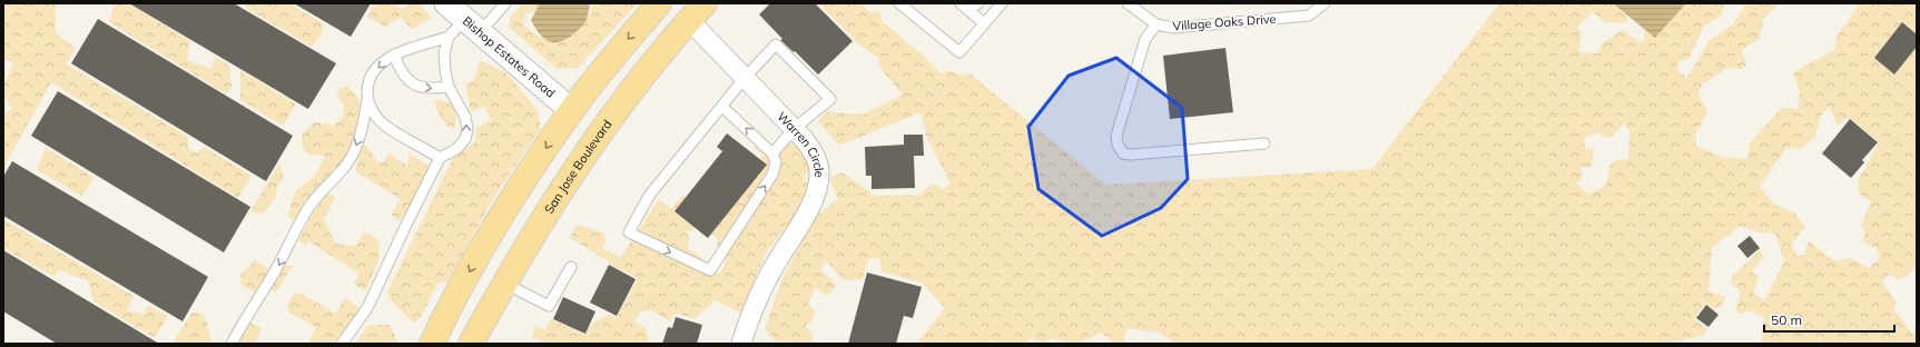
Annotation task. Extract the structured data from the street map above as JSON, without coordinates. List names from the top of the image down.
{
  "streets": {
    "main road": ["San Jose Boulevard"],
    "street": ["Bishop Estates Road", "Warren Circle"],
    "lane": ["Village Oaks Drive"]
  },
  "crossings": [
    ["Warren Circle", "San Jose Boulevard"]
  ],
  "scale_bar": "50 m"
}
